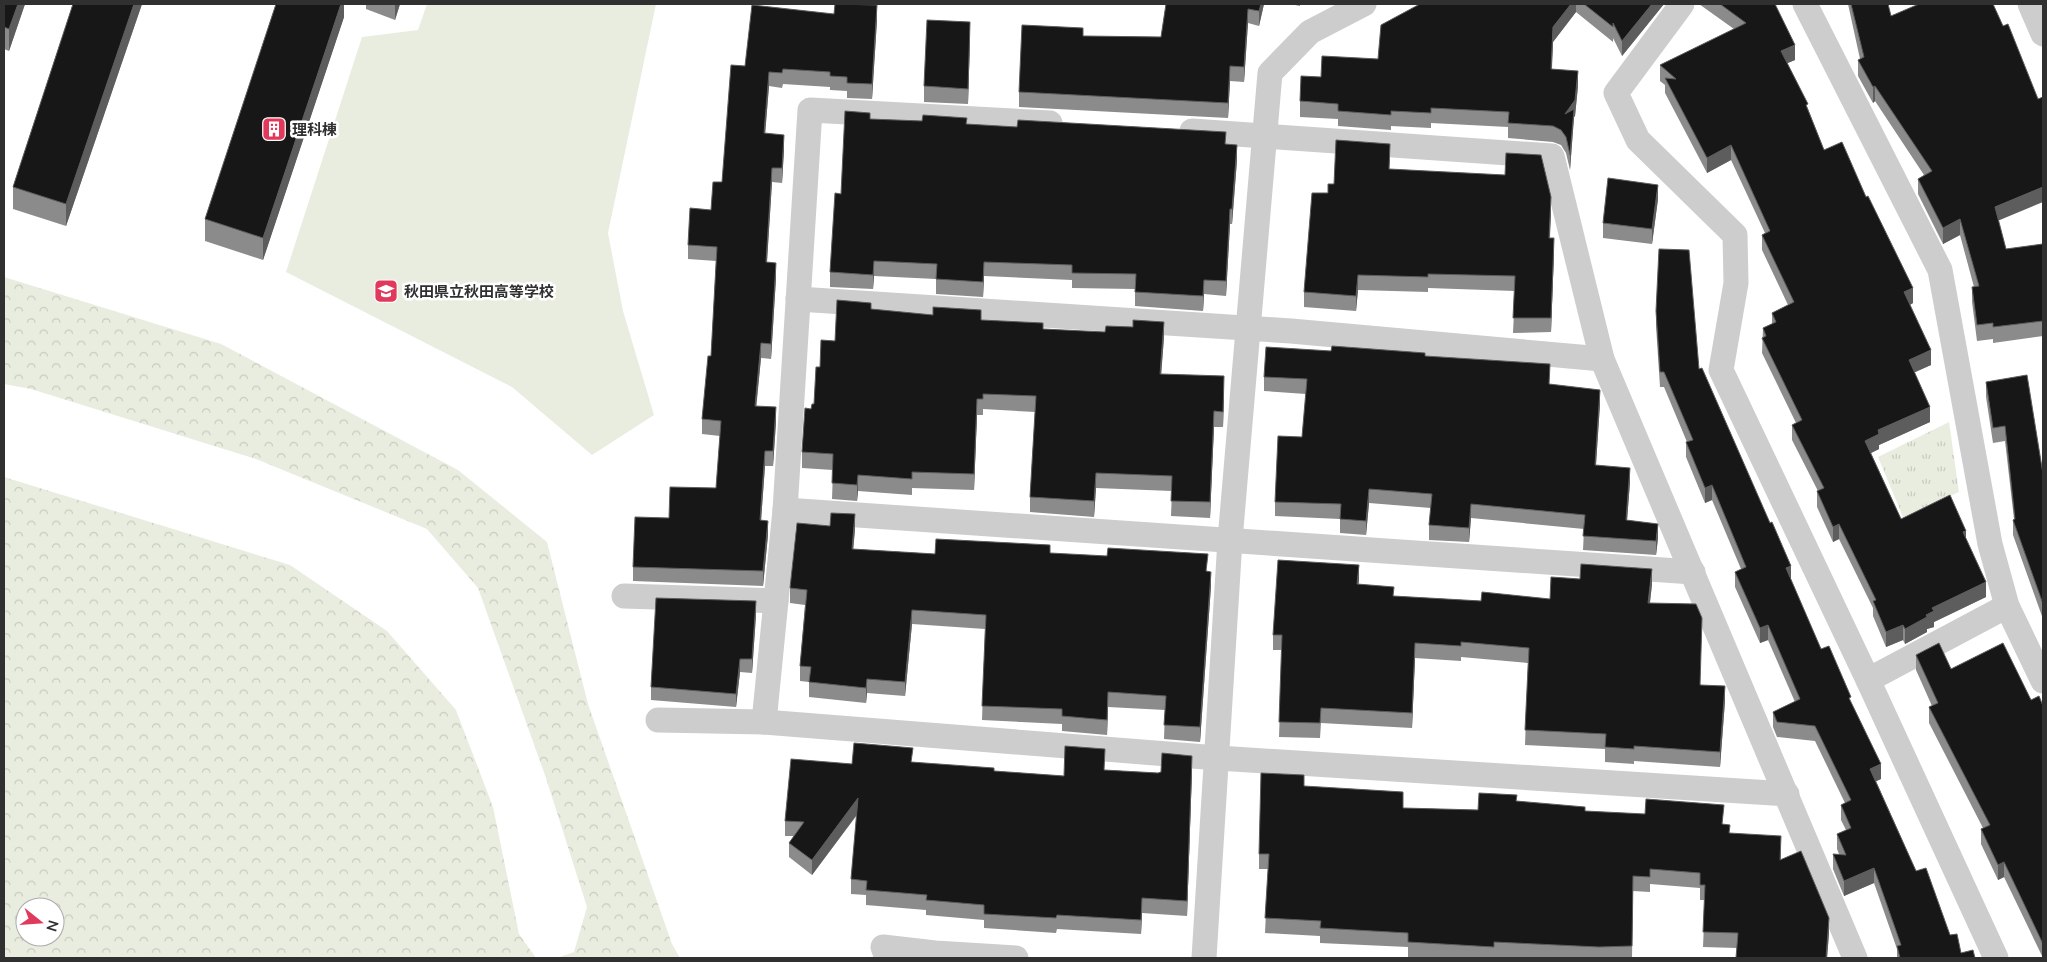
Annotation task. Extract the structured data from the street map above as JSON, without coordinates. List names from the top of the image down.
{
  "places": {
    "building": ["理科棟"],
    "school or university": ["秋田県立秋田高等学校"]
  },
  "north": "right"
}
